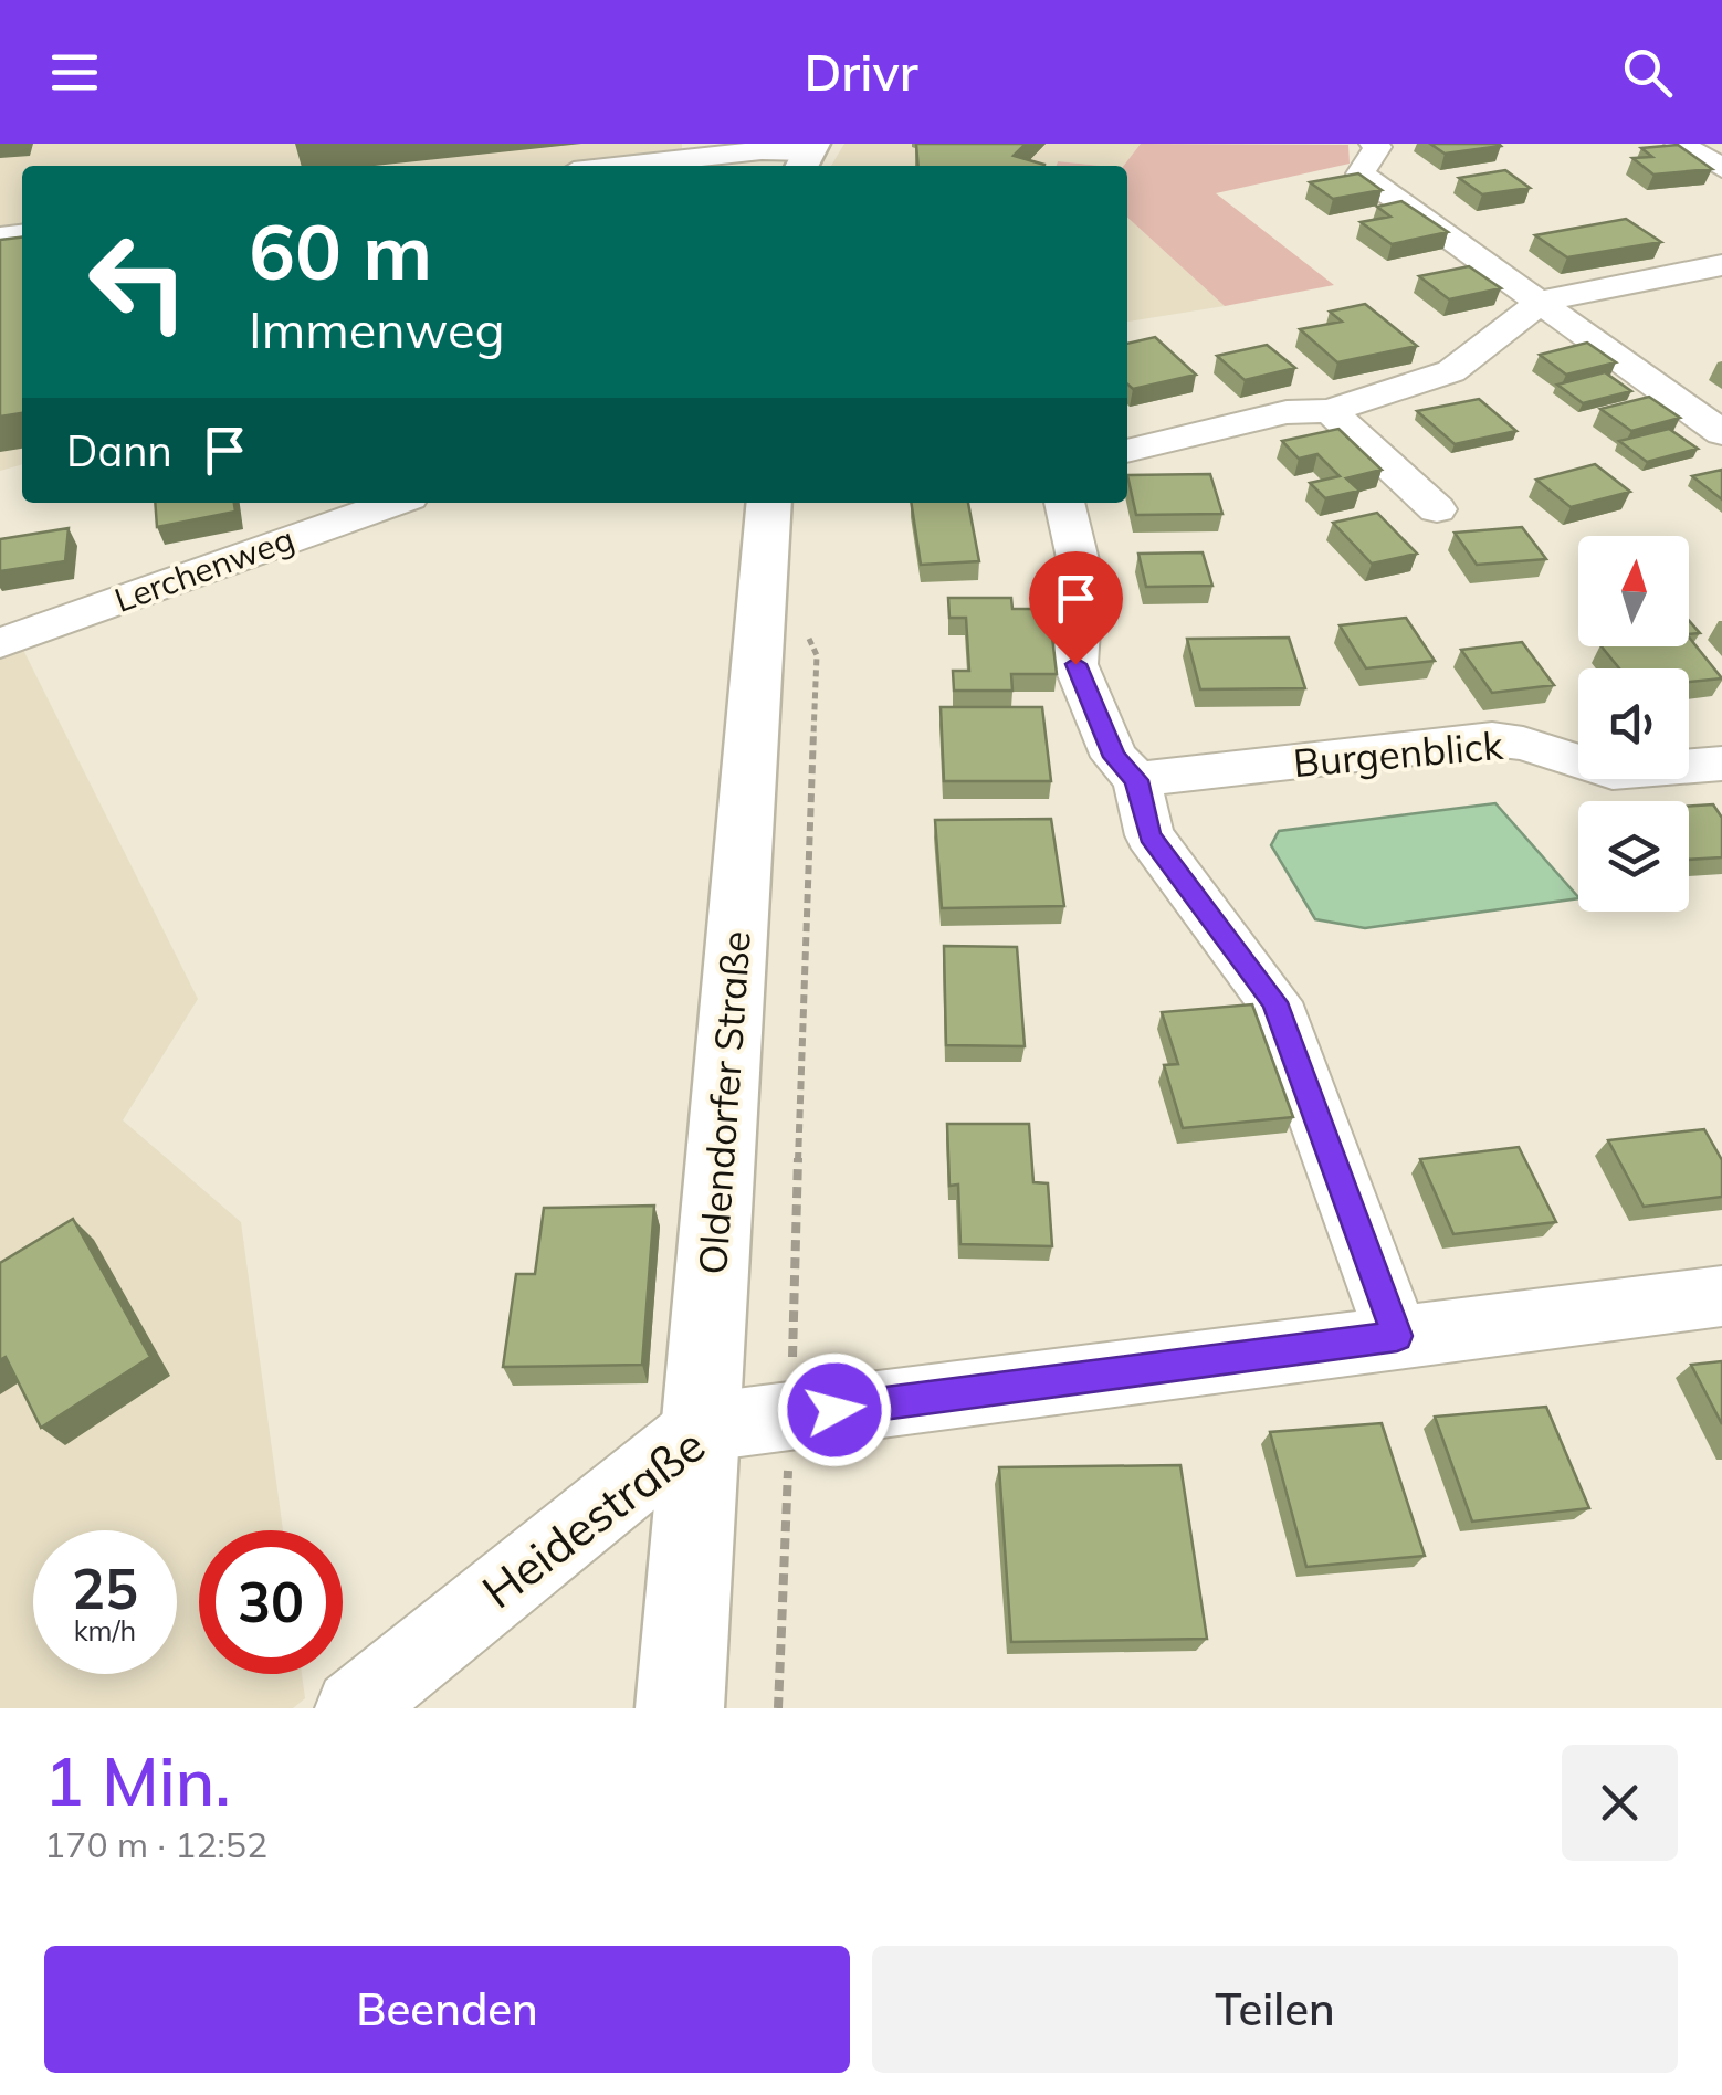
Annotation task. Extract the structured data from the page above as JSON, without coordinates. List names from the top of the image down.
{
  "streets": {
    "main road": ["Oldendorfer Straße"],
    "street": ["Lerchenweg", "Burgenblick", "Heidestraße"]
  },
  "crossings": [
    ["Oldendorfer Straße", "Heidestraße"]
  ],
  "north": "top",
  "page": {
    "header": "Drivr",
    "turn": ["60 m", "Immenweg"],
    "then": "Dann",
    "speed": "25 km/h",
    "limit": "30",
    "heading": ["1 Min.", "170 m · 12:52"],
    "buttons": ["Beenden", "Teilen"]
  }
}
